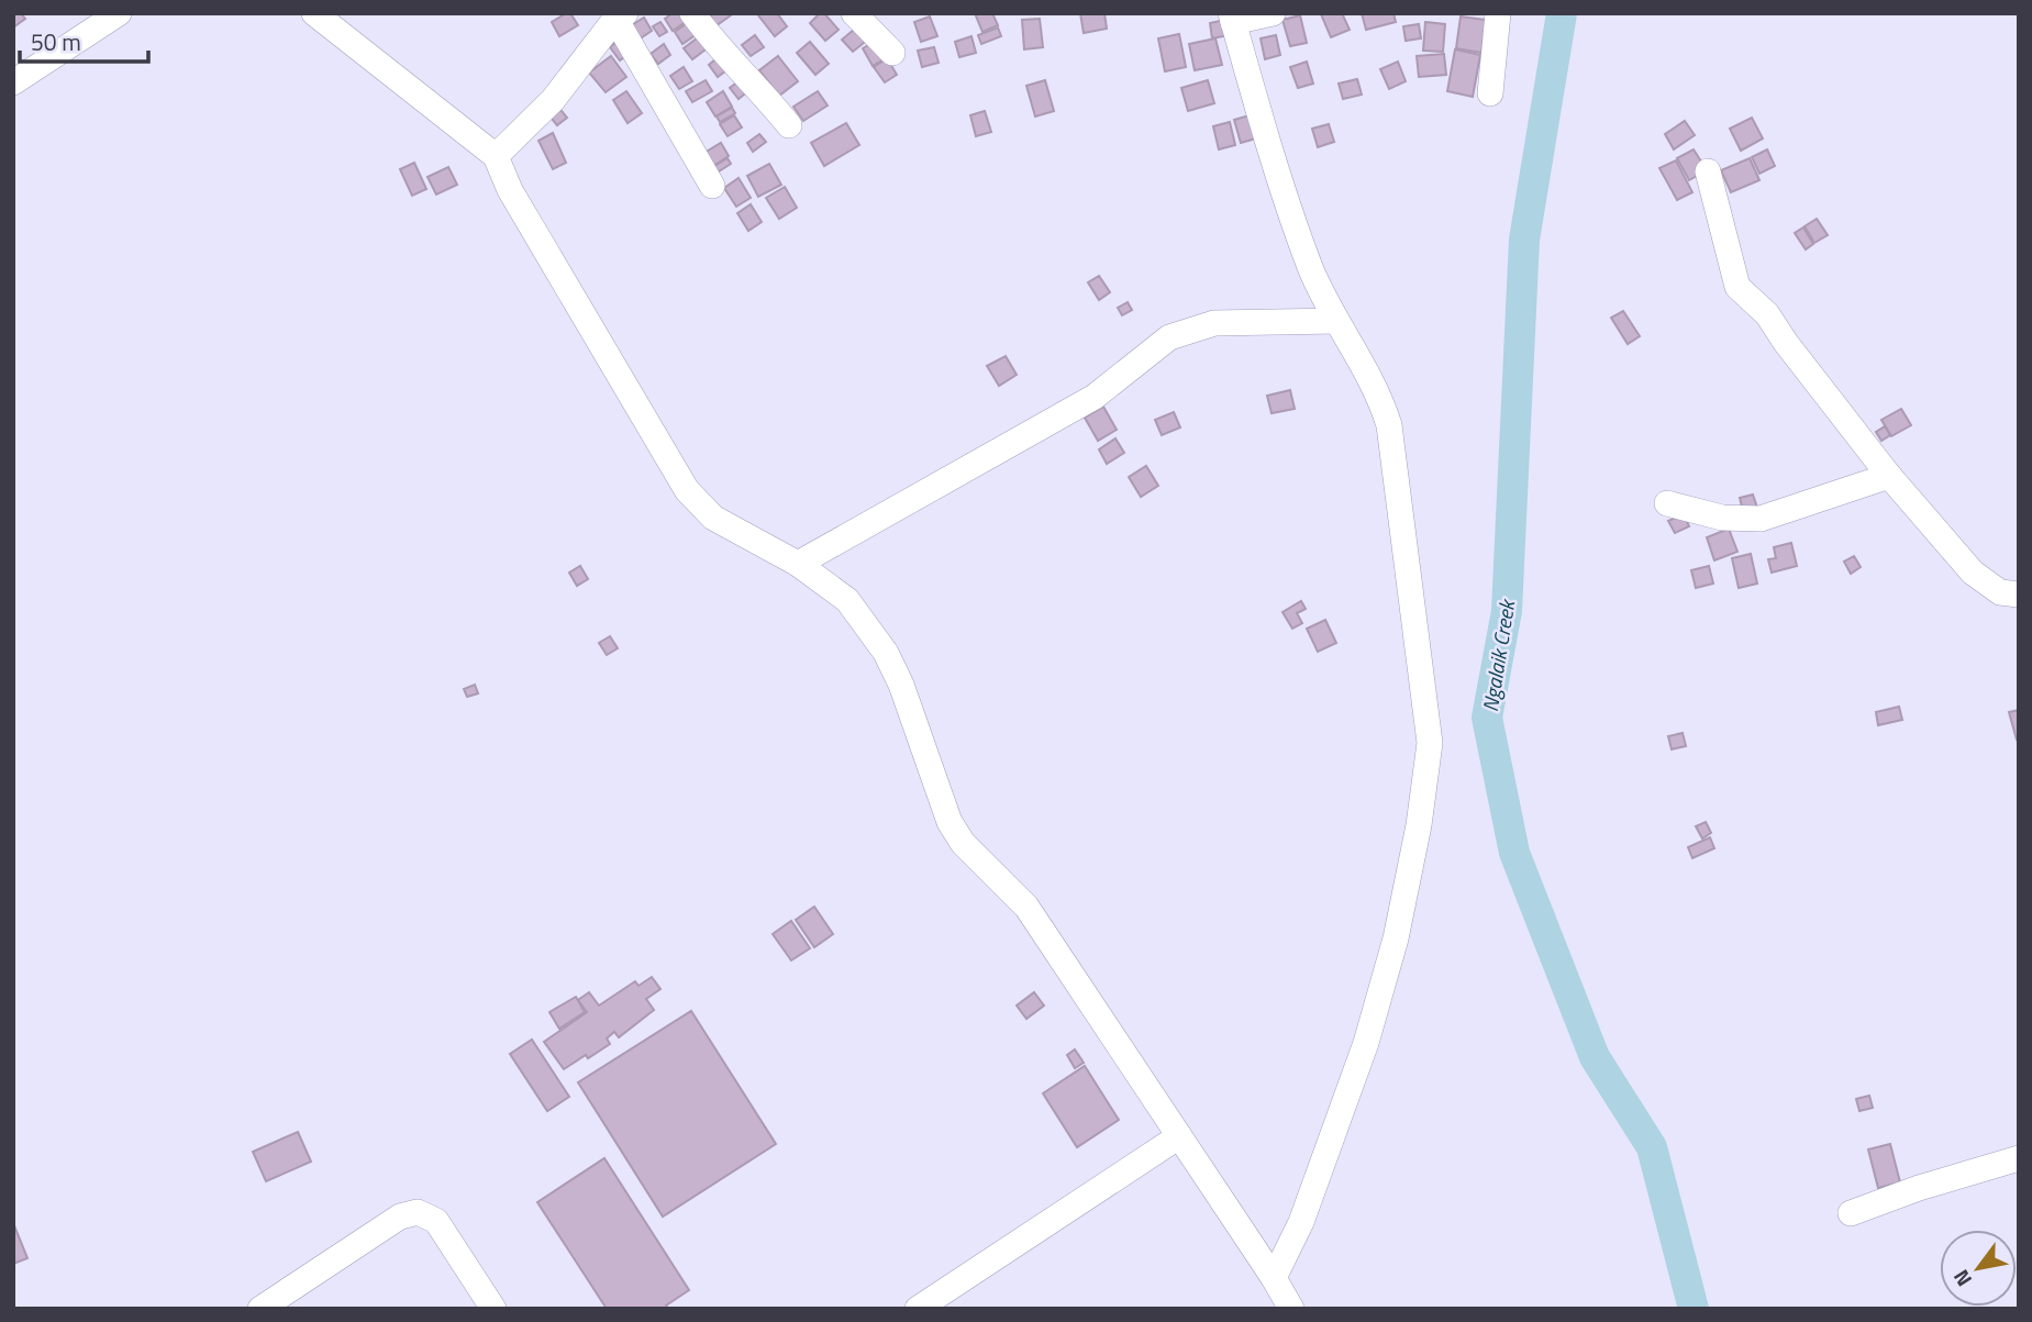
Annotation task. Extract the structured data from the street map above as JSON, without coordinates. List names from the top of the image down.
{
  "water": ["Ngalaik Creek"],
  "scale_bar": "50 m",
  "north": "bottom left"
}
